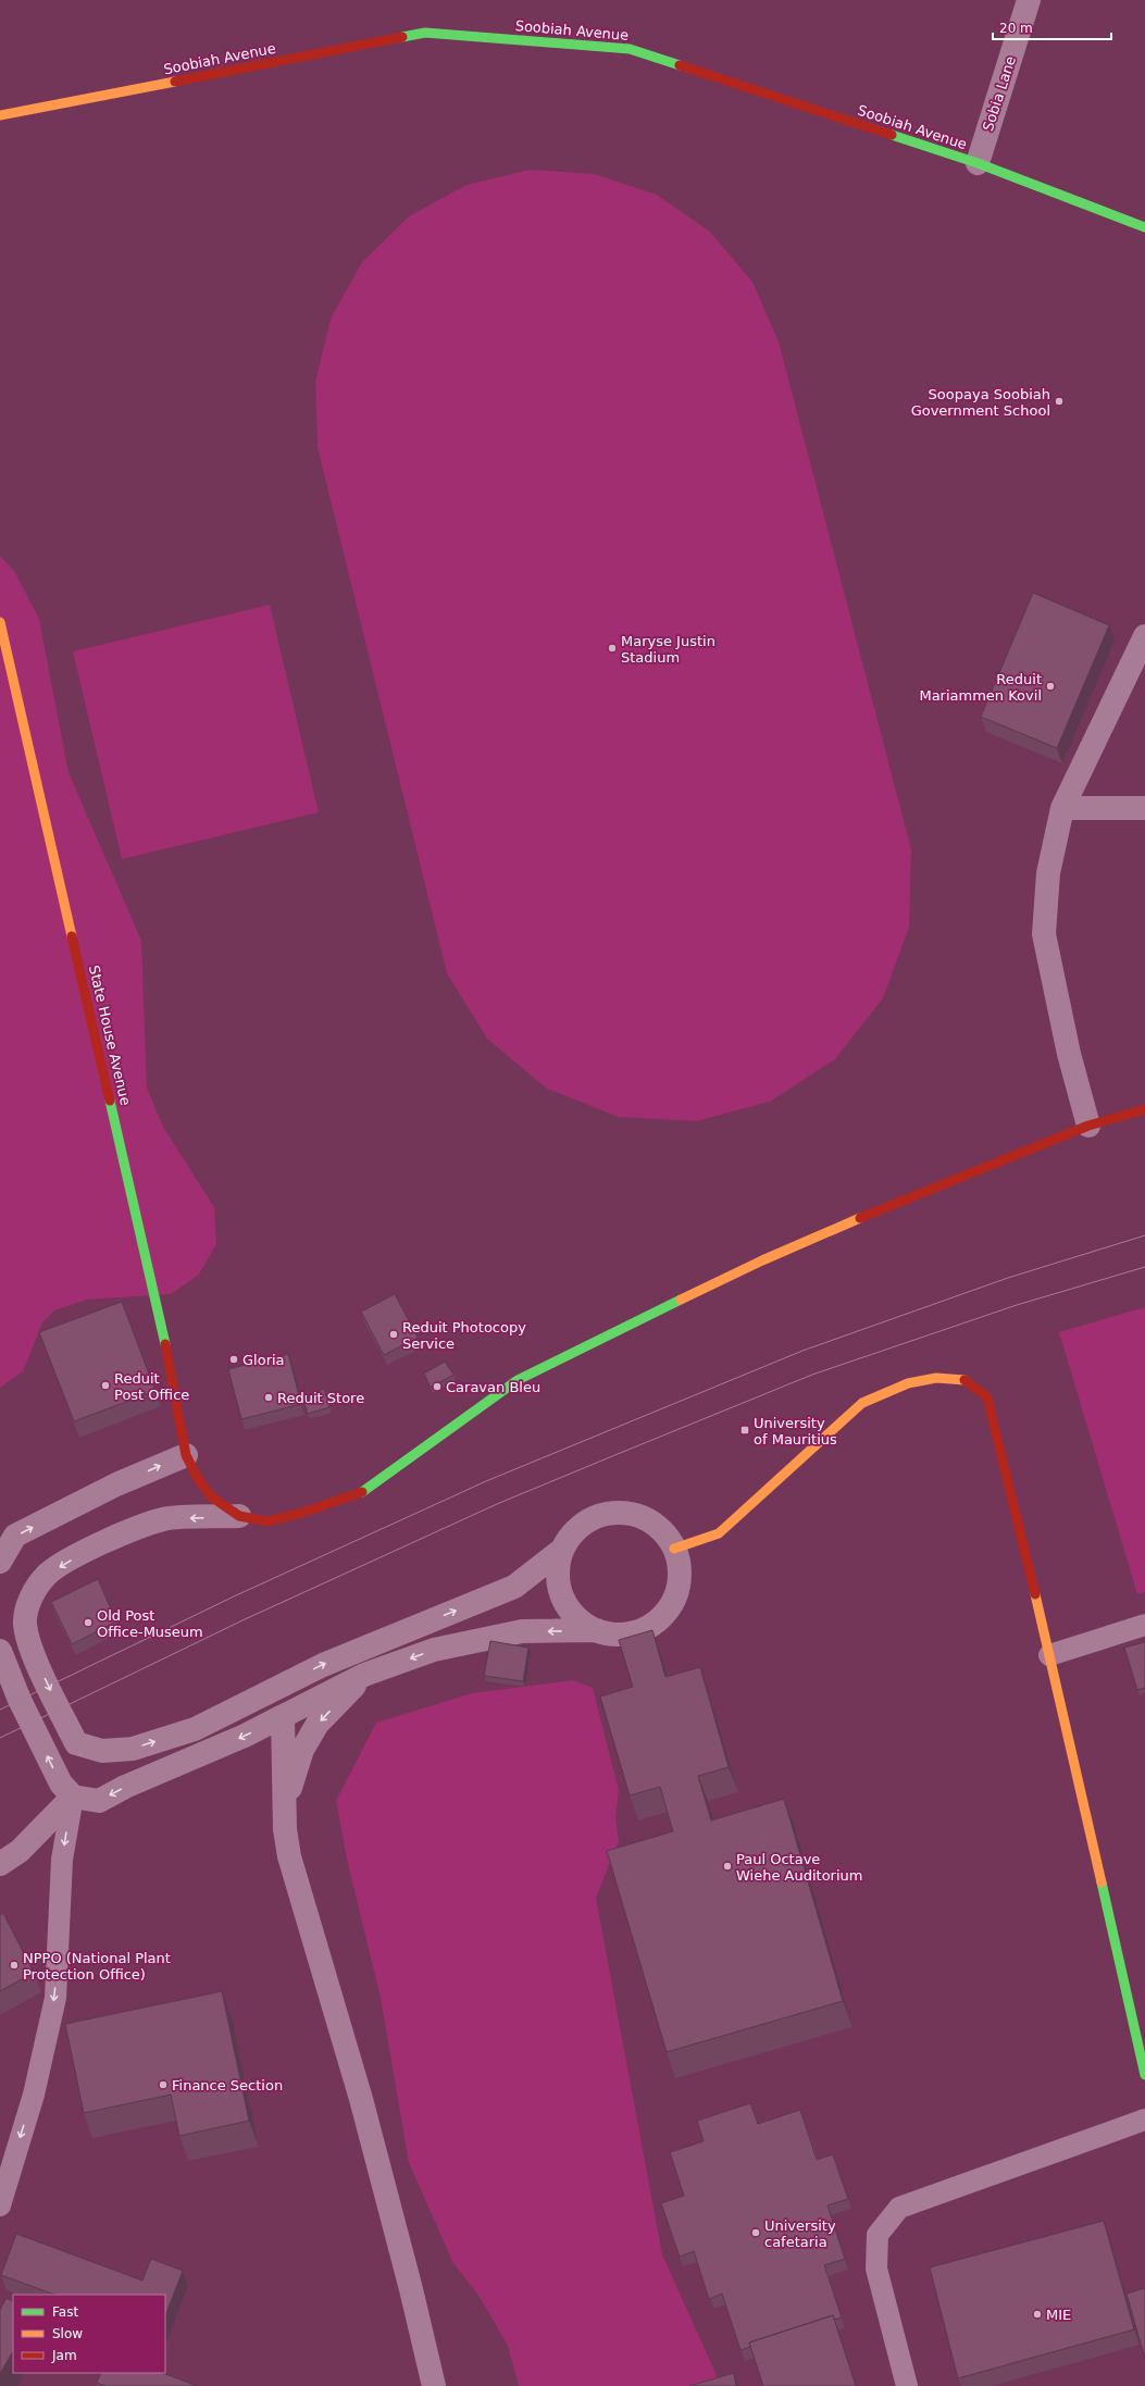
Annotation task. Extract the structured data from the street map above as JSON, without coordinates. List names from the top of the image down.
{
  "streets": {
    "street": ["Soobiah Avenue", "Sobia Lane", "State House Avenue"]
  },
  "crossings": [
    ["Soobiah Avenue", "Sobia Lane"]
  ],
  "places": {
    "other": [
      "Soopaya Soobiah Government School",
      "Maryse Justin Stadium",
      "Reduit Mariammen Kovil",
      "Reduit Photocopy Service",
      "Gloria",
      "Reduit Post Office",
      "Caravan Bleu",
      "Reduit Store",
      "Old Post Office-Museum",
      "Paul Octave Wiehe Auditorium",
      "NPPO (National Plant Protection Office)",
      "Finance Section",
      "University cafetaria",
      "MIE"
    ],
    "transit": ["University of Mauritius"]
  },
  "legend": ["Fast", "Slow", "Jam"],
  "scale_bar": "20 m"
}
